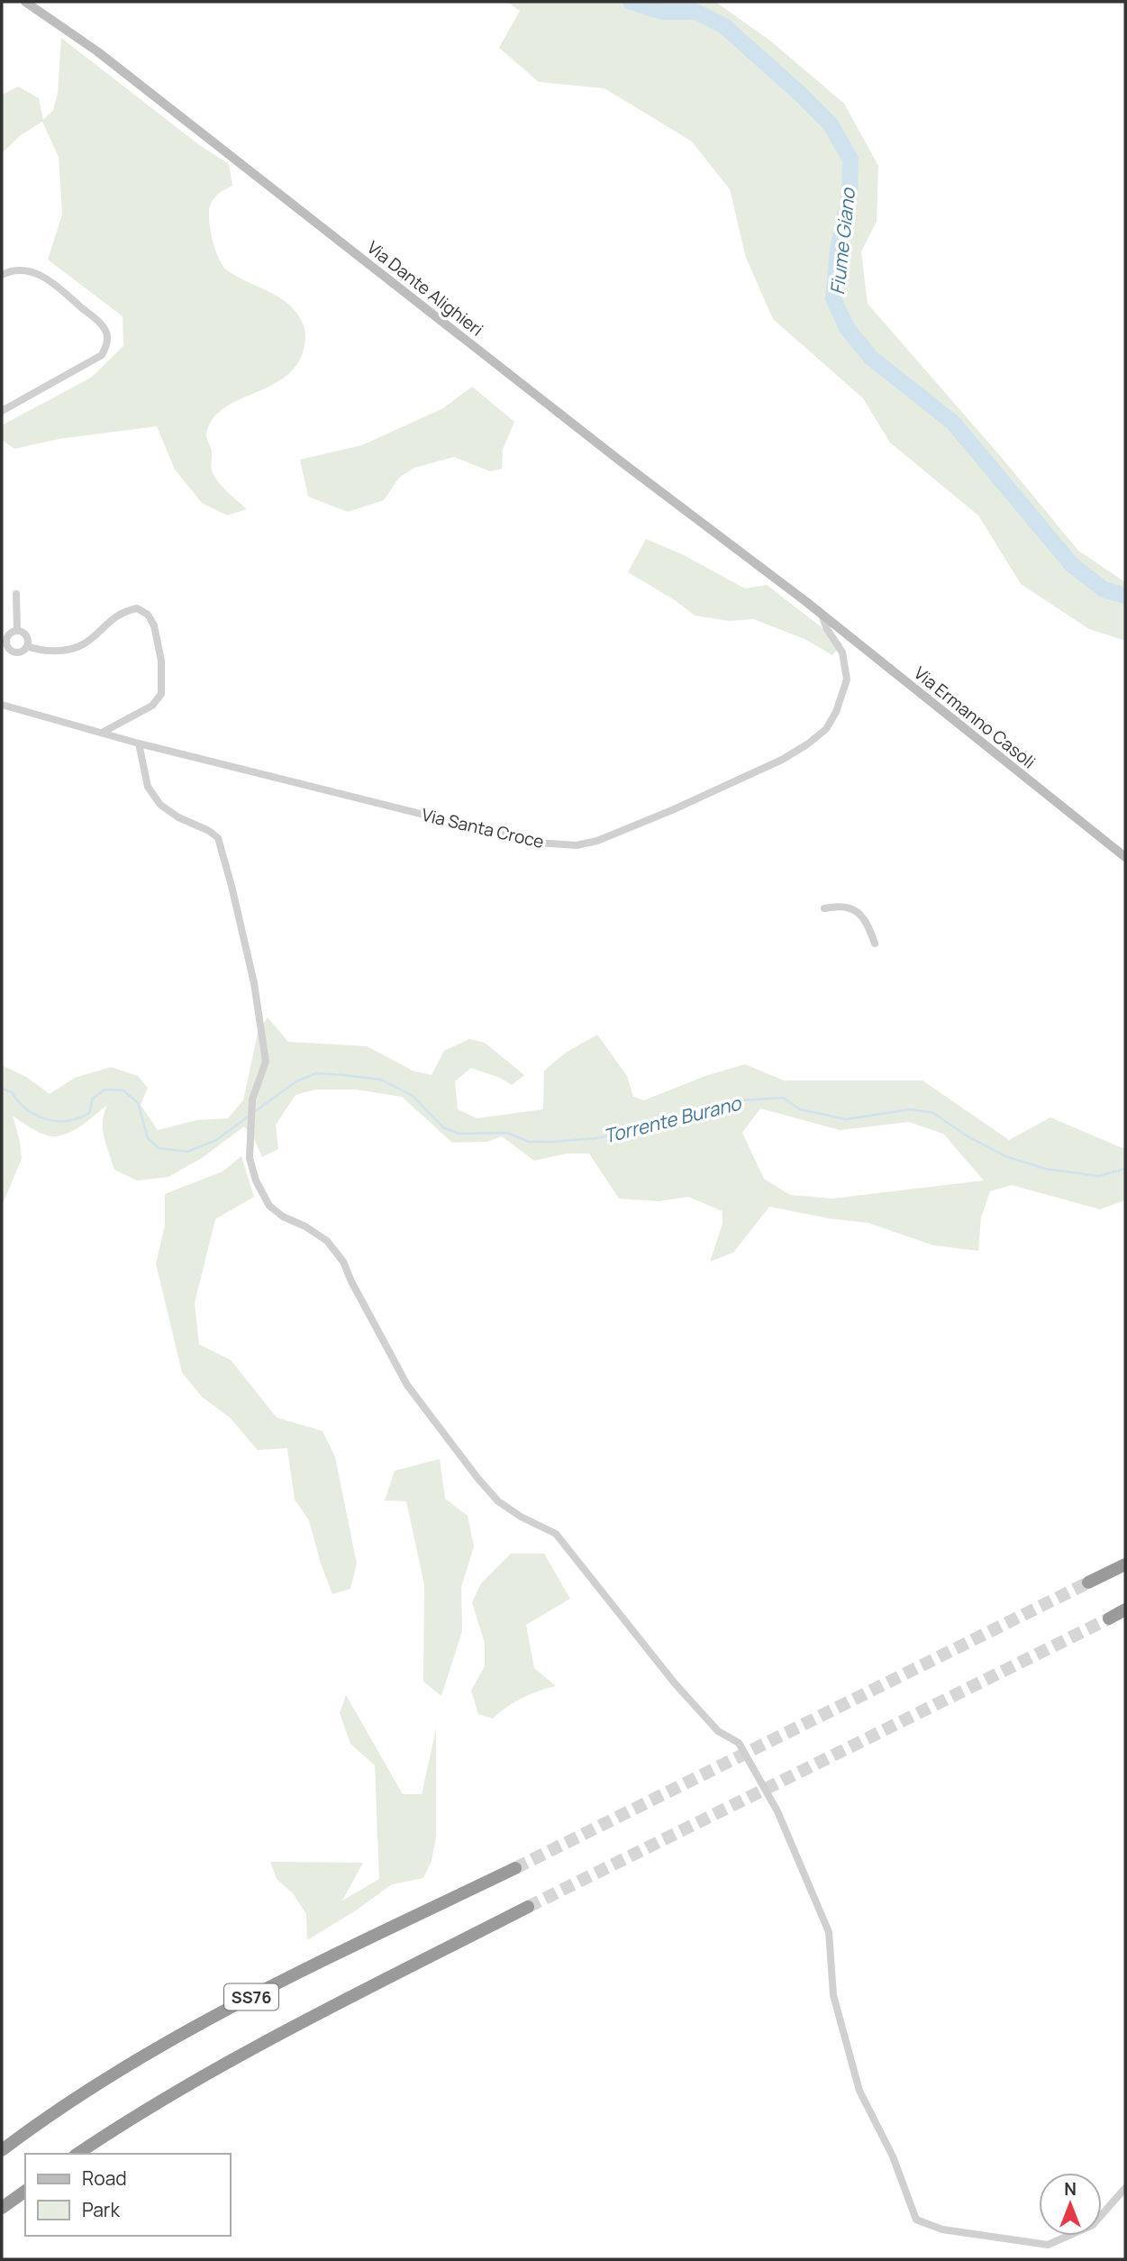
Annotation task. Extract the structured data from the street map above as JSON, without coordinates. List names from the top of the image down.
{
  "streets": {
    "highway": ["SS76"],
    "main road": ["Via Dante Alighieri", "Via Ermanno Casoli"],
    "street": ["Via Santa Croce"]
  },
  "crossings": [
    ["Via Dante Alighieri", "Via Ermanno Casoli"],
    ["Via Ermanno Casoli", "Via Santa Croce"]
  ],
  "water": ["Fiume Giano", "Torrente Burano"],
  "legend": ["Road", "Park"],
  "north": "top"
}
